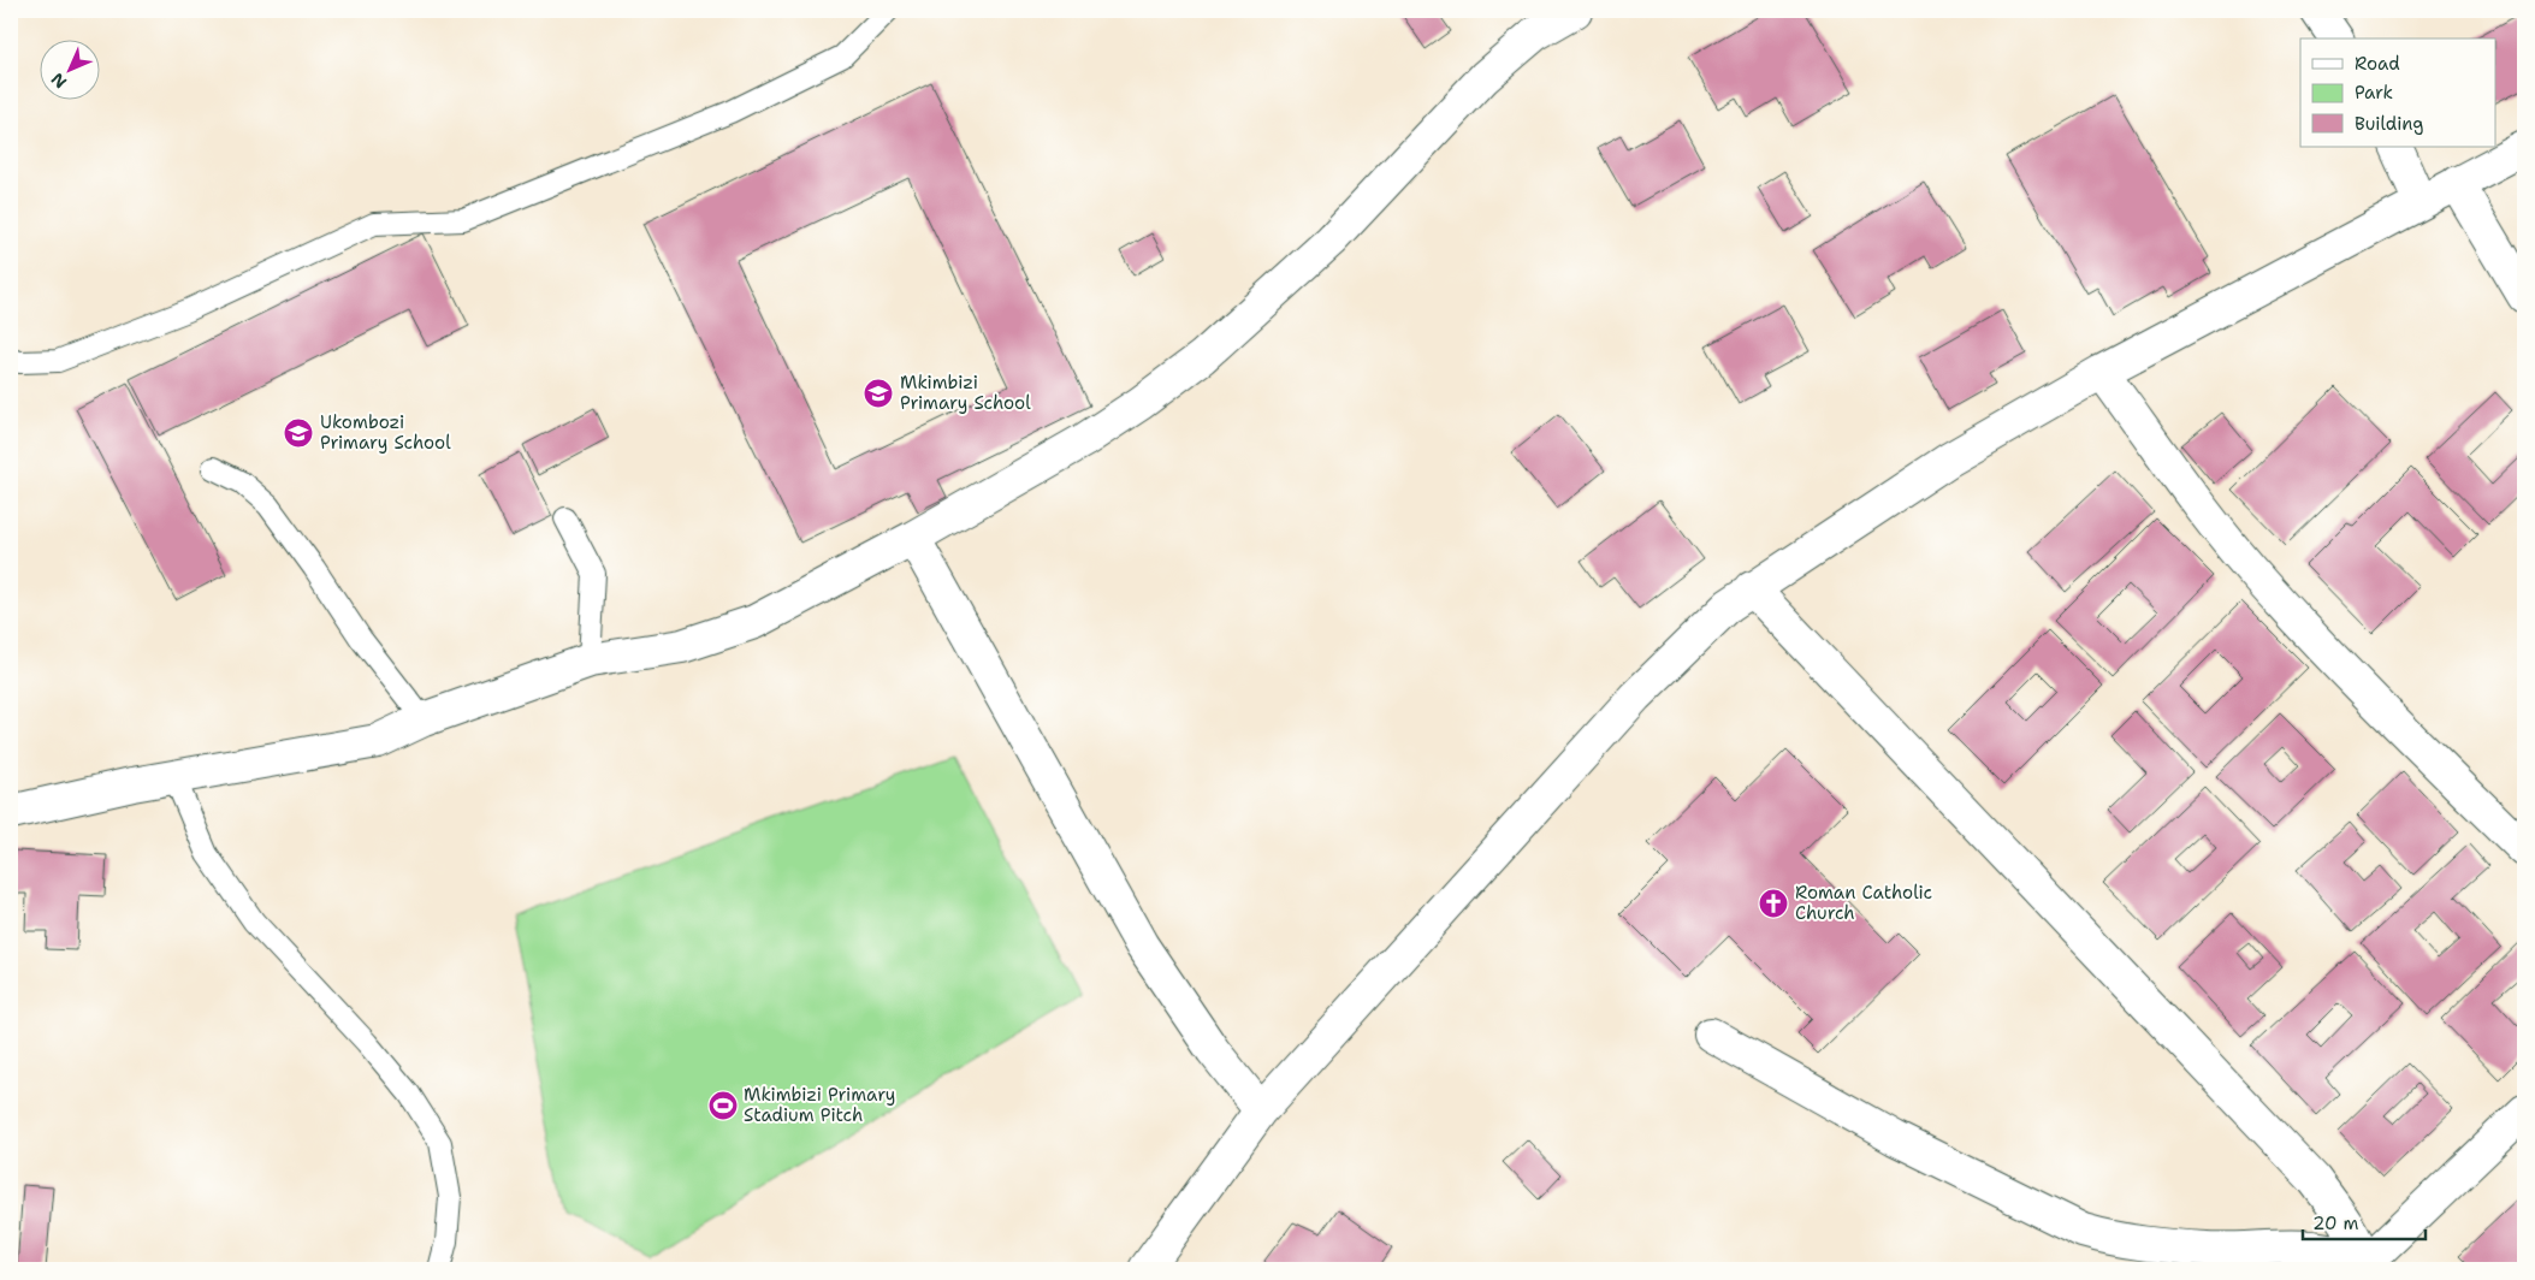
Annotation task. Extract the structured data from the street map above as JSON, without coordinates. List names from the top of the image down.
{
  "places": {
    "school or university": ["Mkimbizi Primary School", "Ukombozi Primary School"],
    "church": ["Roman Catholic Church"],
    "sports": ["Mkimbizi Primary Stadium Pitch"]
  },
  "legend": ["Road", "Park", "Building"],
  "scale_bar": "20 m",
  "north": "bottom left"
}
